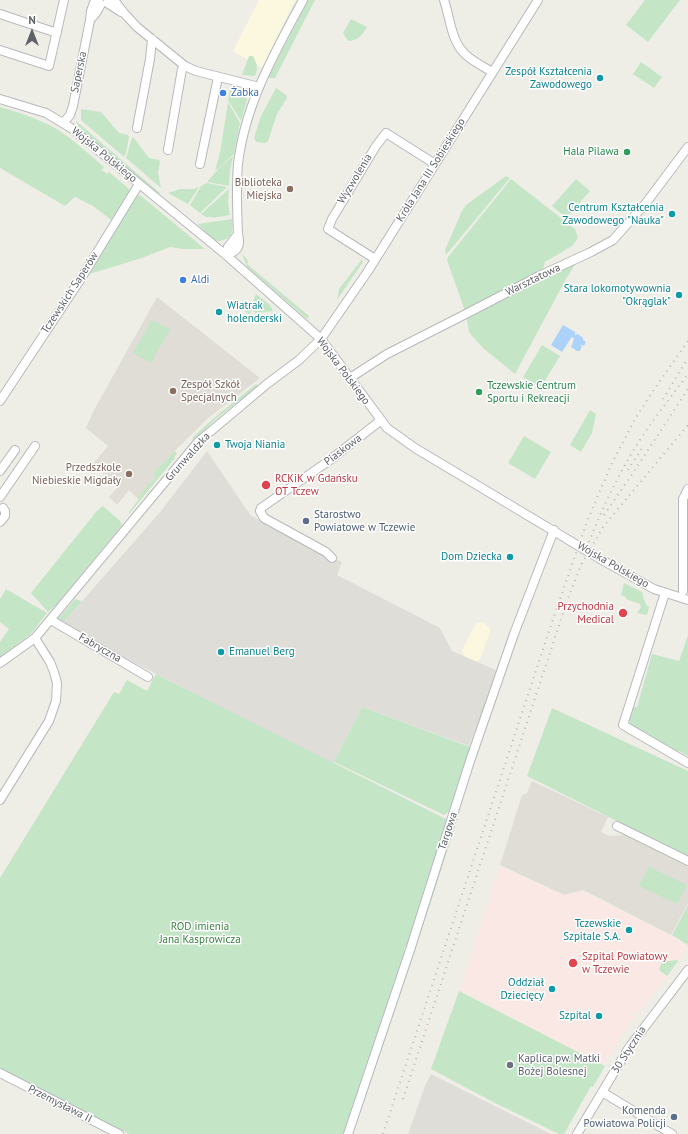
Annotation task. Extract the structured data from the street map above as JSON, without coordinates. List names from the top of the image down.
{
  "streets": {
    "street": [
      "Saperska",
      "Wojska Polskiego",
      "Króla Jana III Sobieskiego",
      "Wyzwolenia",
      "Warsztatowa",
      "Tczewskich Saperów",
      "Piaskowa",
      "Grunwaldzka",
      "Fabryczna",
      "Targowa",
      "30 Stycznia",
      "Przemysława II"
    ]
  },
  "crossings": [
    ["Saperska", "Wojska Polskiego"],
    ["Wojska Polskiego", "Króla Jana III Sobieskiego"],
    ["Wojska Polskiego", "Warsztatowa"],
    ["Wojska Polskiego", "Tczewskich Saperów"],
    ["Wojska Polskiego", "Piaskowa"],
    ["Wojska Polskiego", "Grunwaldzka"],
    ["Wojska Polskiego", "Targowa"],
    ["Króla Jana III Sobieskiego", "Wyzwolenia"],
    ["Króla Jana III Sobieskiego", "Grunwaldzka"],
    ["Grunwaldzka", "Fabryczna"]
  ],
  "parks": ["ROD imienia Jana Kasprowicza"],
  "places": [
    "Zespół Kształcenia Zawodowego",
    "Żabka",
    "Hala Pilawa",
    "Biblioteka Miejska",
    "Centrum Kształcenia Zawodowego \"Nauka\"",
    "Aldi",
    "Stara lokomotywownia \"Okrąglak\"",
    "Wiatrak holenderski",
    "Zespół Szkół Specjalnych",
    "Tczewskie Centrum Sportu i Rekreacji",
    "Twoja Niania",
    "Przedszkole Niebieskie Migdały",
    "RCKiK w Gdańsku OT Tczew",
    "Starostwo Powiatowe w Tczewie",
    "Dom Dziecka",
    "Przychodnia Medical",
    "Emanuel Berg",
    "Tczewskie Szpitale S.A.",
    "Szpital Powiatowy w Tczewie",
    "Oddział Dziecięcy",
    "Szpital",
    "Kaplica pw. Matki Bożej Bolesnej",
    "Komenda Powiatowa Policji"
  ],
  "north": "top"
}
